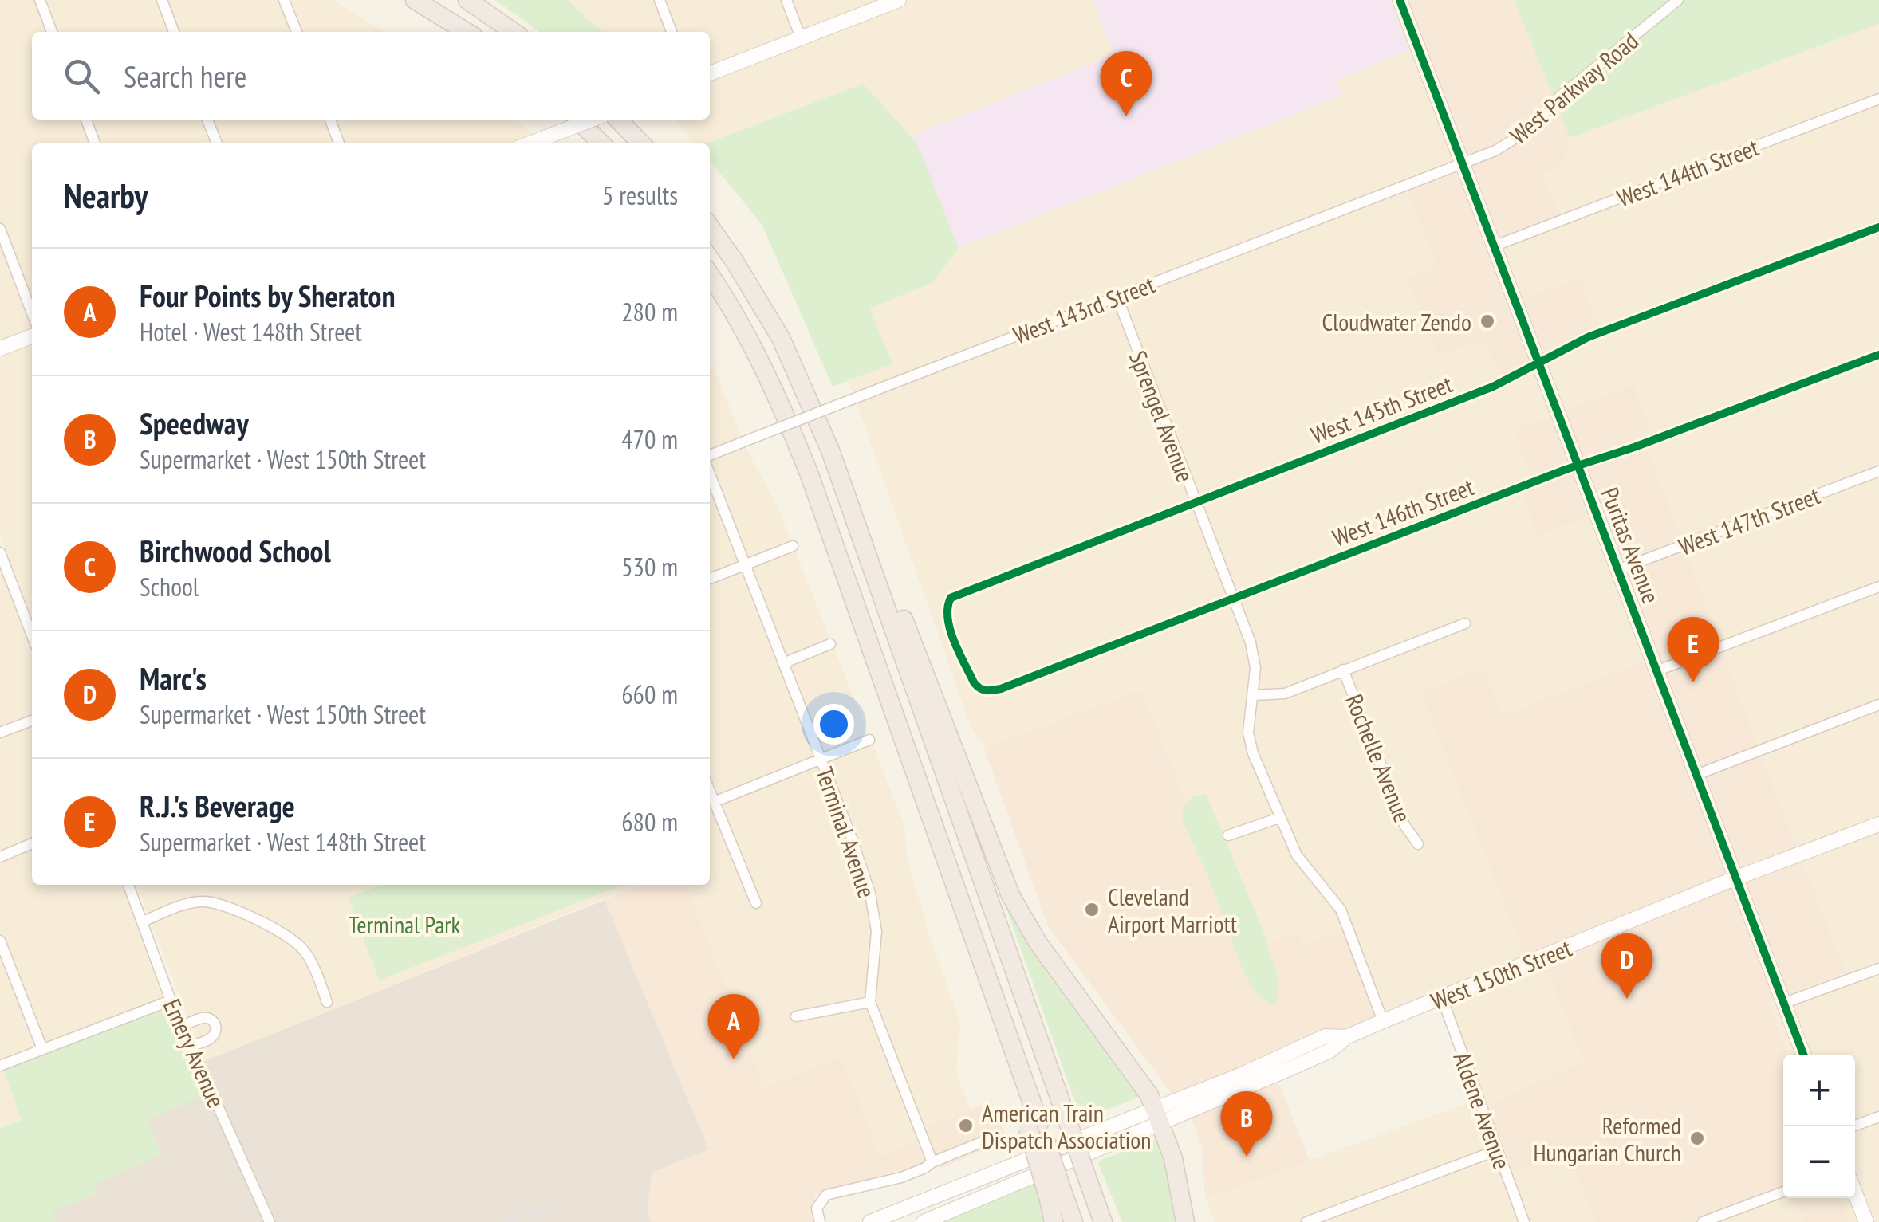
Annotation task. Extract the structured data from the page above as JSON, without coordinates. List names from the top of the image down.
{
  "streets": {
    "street": [
      "West Parkway Road",
      "West 144th Street",
      "West 143rd Street",
      "West 145th Street",
      "Sprengel Avenue",
      "West 146th Street",
      "West 147th Street",
      "Puritas Avenue",
      "Rochelle Avenue",
      "Terminal Avenue",
      "West 150th Street",
      "Emery Avenue",
      "Aldene Avenue"
    ]
  },
  "crossings": [
    ["West Parkway Road", "West 143rd Street"],
    ["West Parkway Road", "Puritas Avenue"],
    ["West 144th Street", "Puritas Avenue"],
    ["West 143rd Street", "Sprengel Avenue"],
    ["West 143rd Street", "Puritas Avenue"],
    ["West 145th Street", "Sprengel Avenue"],
    ["West 145th Street", "West 146th Street"],
    ["West 145th Street", "Puritas Avenue"],
    ["Sprengel Avenue", "West 146th Street"],
    ["Sprengel Avenue", "West 150th Street"],
    ["West 146th Street", "Puritas Avenue"],
    ["West 147th Street", "Puritas Avenue"],
    ["Puritas Avenue", "West 150th Street"],
    ["West 150th Street", "Aldene Avenue"]
  ],
  "parks": ["Terminal Park"],
  "places": [
    "Cloudwater Zendo",
    "Cleveland Airport Marriott",
    "American Train Dispatch Association",
    "Reformed Hungarian Church"
  ],
  "page": {
    "search": "Search here",
    "pins": [
      "C",
      "E",
      "D",
      "A",
      "B"
    ],
    "heading": ["Nearby", "5 results"],
    "list": [
      {
        "mark": "A",
        "name": "Four Points by Sheraton",
        "note": "Hotel · West 148th Street",
        "value": "280 m"
      },
      {
        "mark": "B",
        "name": "Speedway",
        "note": "Supermarket · West 150th Street",
        "value": "470 m"
      },
      {
        "mark": "C",
        "name": "Birchwood School",
        "note": "School",
        "value": "530 m"
      },
      {
        "mark": "D",
        "name": "Marc's",
        "note": "Supermarket · West 150th Street",
        "value": "660 m"
      },
      {
        "mark": "E",
        "name": "R.J.'s Beverage",
        "note": "Supermarket · West 148th Street",
        "value": "680 m"
      }
    ],
    "map_buttons": ["+", "−"]
  }
}
